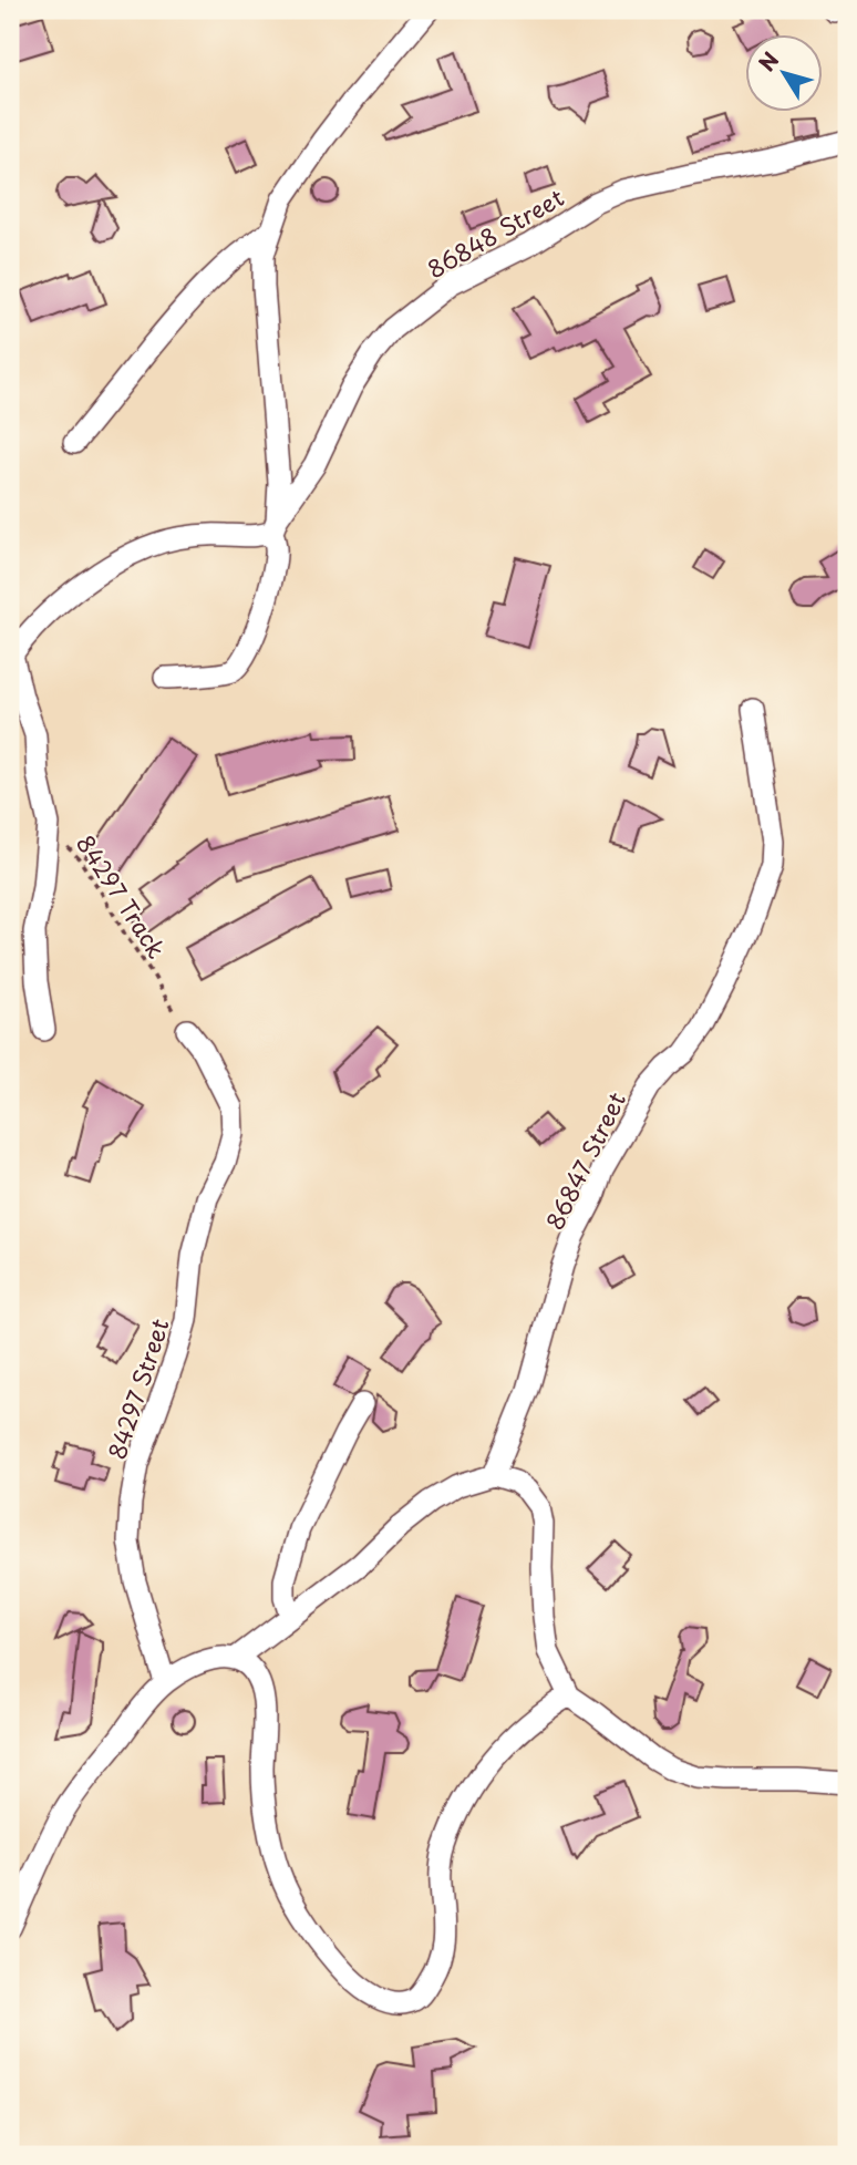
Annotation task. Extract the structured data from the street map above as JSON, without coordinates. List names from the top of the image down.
{
  "streets": {
    "street": ["86848 Street", "86847 Street", "84297 Street"],
    "path": ["84297 Track"]
  },
  "crossings": [
    ["84297 Track", "84297 Street"]
  ],
  "north": "top left"
}
